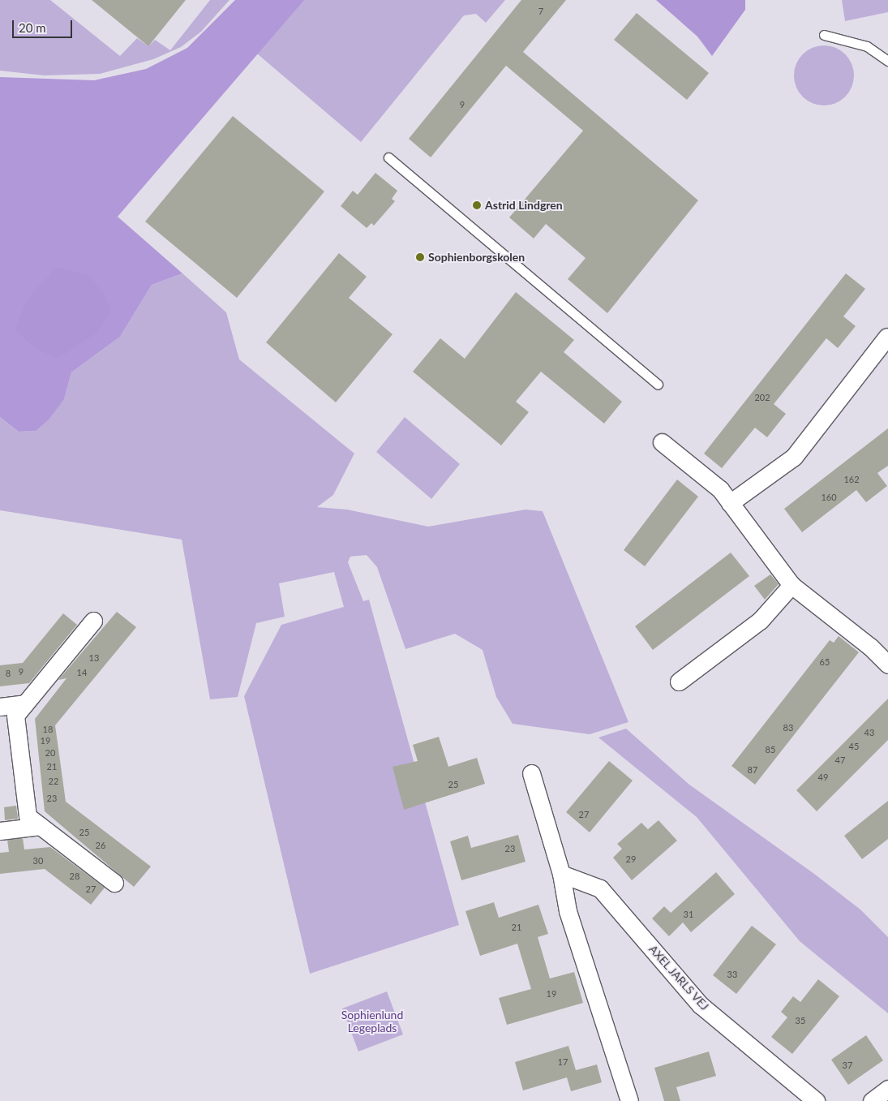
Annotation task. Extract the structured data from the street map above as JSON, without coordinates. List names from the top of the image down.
{
  "streets": {
    "street": ["AXEL JARLS VEJ"]
  },
  "parks": ["Sophienlund Legeplads"],
  "places": ["Astrid Lindgren", "Sophienborgskolen"],
  "house_numbers": [
    "7",
    "9",
    "202",
    "162",
    "160",
    "13",
    "65",
    "9",
    "14",
    "8",
    "83",
    "18",
    "43",
    "19",
    "45",
    "85",
    "20",
    "47",
    "21",
    "87",
    "49",
    "22",
    "25",
    "23",
    "27",
    "25",
    "26",
    "23",
    "29",
    "30",
    "28",
    "27",
    "31",
    "21",
    "33",
    "19",
    "35",
    "17",
    "37"
  ],
  "scale_bar": "20 m"
}
